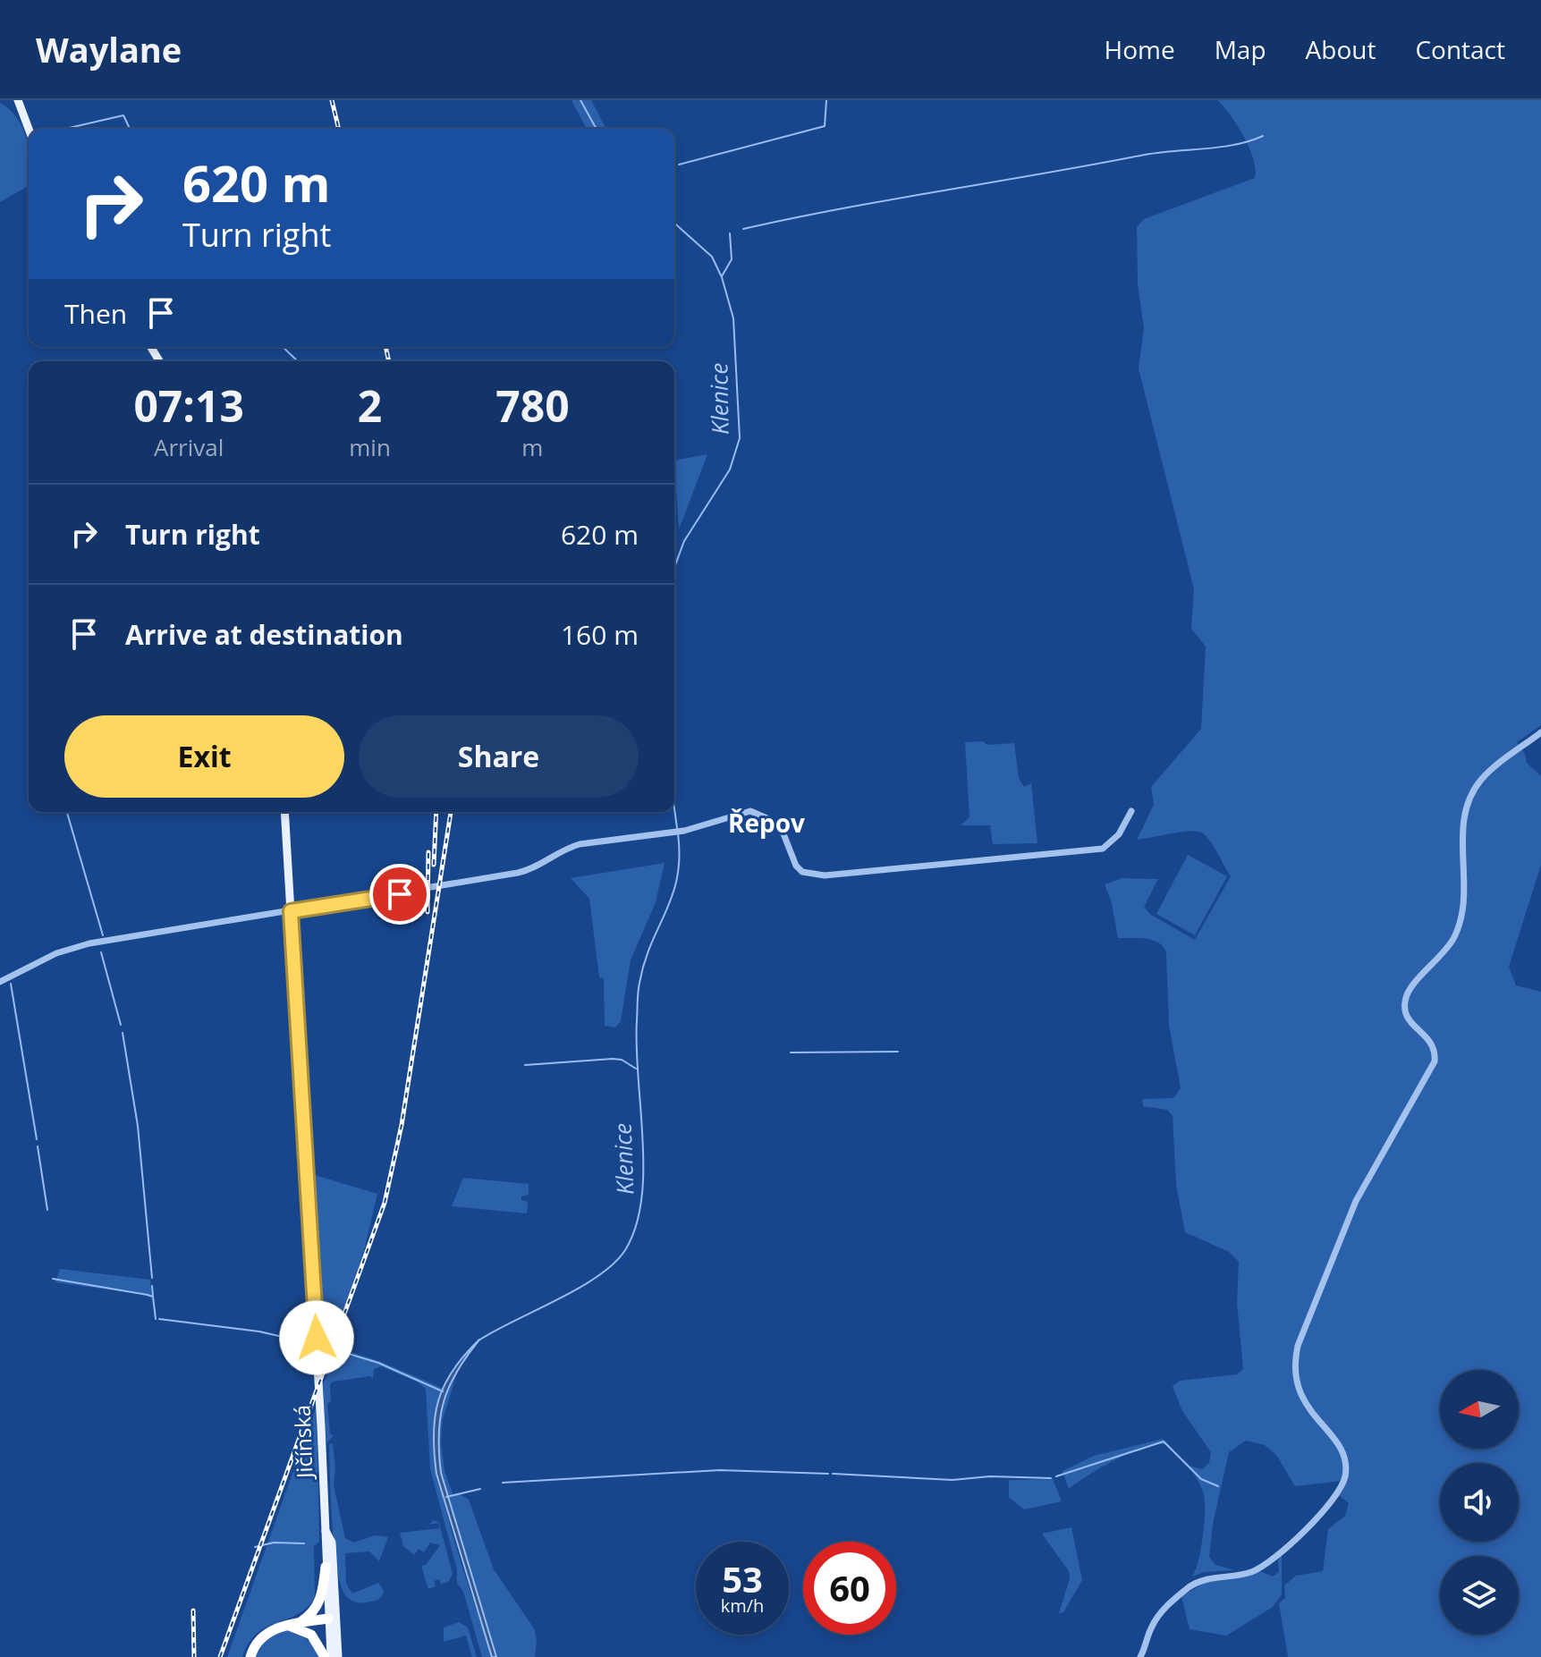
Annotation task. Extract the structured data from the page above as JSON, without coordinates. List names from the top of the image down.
{
  "streets": {
    "main road": ["Jičínská"]
  },
  "districts": ["Řepov"],
  "water": ["Klenice"],
  "north": "left",
  "page": {
    "header": "Waylane",
    "nav": [
      "Home",
      "Map",
      "About",
      "Contact"
    ],
    "turn": ["620 m", "Turn right"],
    "then": "Then",
    "eta": [
      "07:13",
      "Arrival",
      "2",
      "min",
      "780",
      "m"
    ],
    "list": [
      {
        "name": "Turn right",
        "value": "620 m"
      },
      {
        "name": "Arrive at destination",
        "value": "160 m"
      }
    ],
    "buttons": ["Exit", "Share"],
    "speed": "53 km/h",
    "limit": "60"
  }
}
